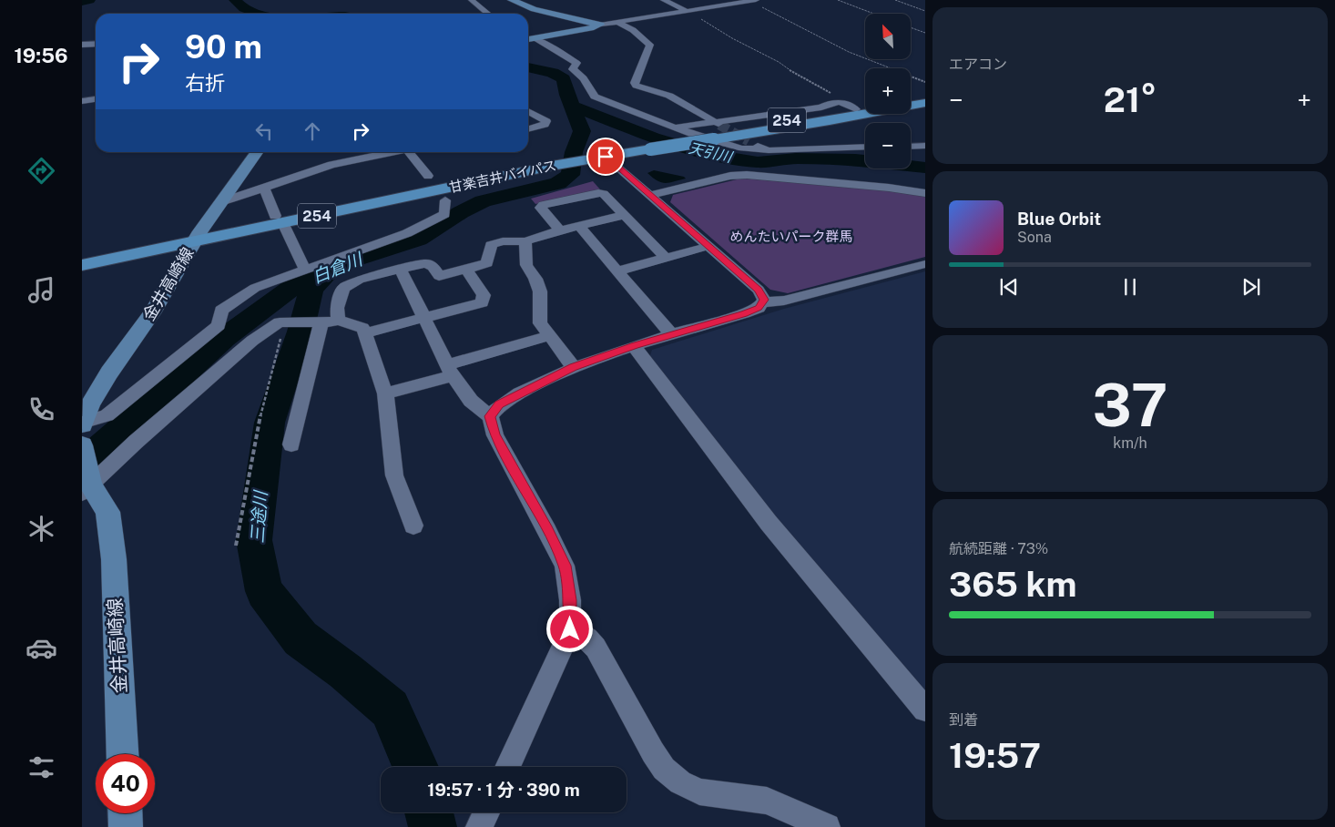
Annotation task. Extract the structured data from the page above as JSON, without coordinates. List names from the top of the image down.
{
  "streets": {
    "highway": ["254", "甘楽吉井バイパス"],
    "main road": ["金井高崎線"]
  },
  "crossings": [
    ["甘楽吉井バイパス", "金井高崎線"]
  ],
  "water": ["天引川", "白倉川", "三途川"],
  "parks": ["めんたいパーク群馬"],
  "north": "top left",
  "page": {
    "tabs": "19:56",
    "tile": [
      "エアコン",
      ["37", "km/h"],
      ["航続距離 · 73%", "365 km"],
      ["到着", "19:57"]
    ],
    "map_buttons": ["+", "−"],
    "turn": ["90 m", "右折"],
    "heat": ["−", "21°", "+"],
    "song": ["Blue Orbit", "Sona"],
    "limit": "40",
    "trip": "19:57 · 1 分 · 390 m"
  }
}
